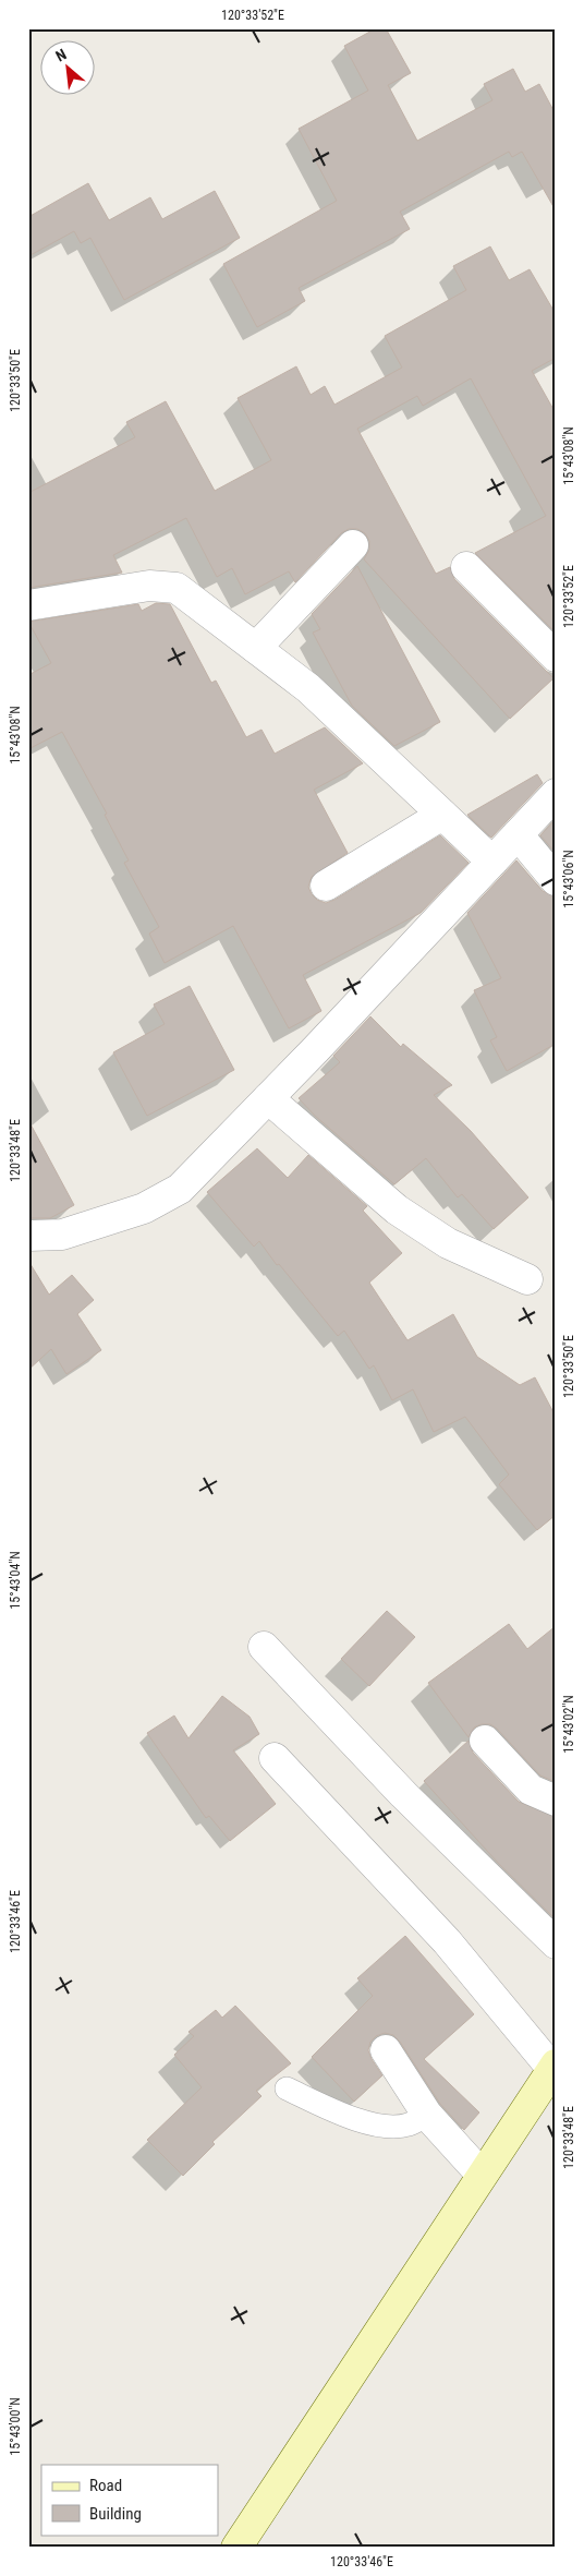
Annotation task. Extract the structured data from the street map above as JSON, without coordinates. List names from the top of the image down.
{
  "legend": ["Road", "Building"],
  "north": "top left",
  "coordinates": [
    "120°33'52\"E",
    "120°33'50\"E",
    "15°43'08\"N",
    "15°43'06\"N",
    "120°33'48\"E",
    "15°43'04\"N",
    "15°43'02\"N",
    "120°33'46\"E",
    "15°43'00\"N"
  ]
}
